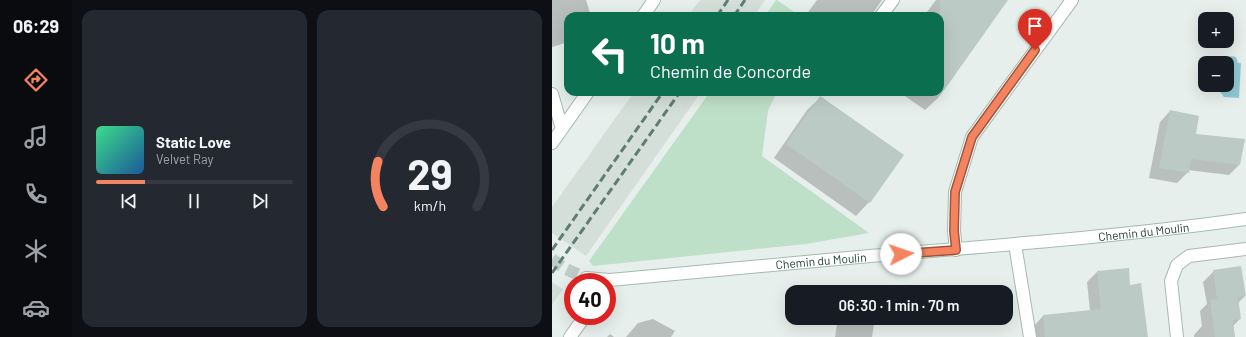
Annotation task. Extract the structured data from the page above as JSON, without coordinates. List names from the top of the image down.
{
  "streets": {
    "street": ["Chemin du Moulin"]
  },
  "page": {
    "tabs": "06:29",
    "map_buttons": ["+", "−"],
    "turn": ["10 m", "Chemin de Concorde"],
    "song": ["Static Love", "Velvet Ray"],
    "limit": "40",
    "trip": "06:30 · 1 min · 70 m",
    "gauge": ["29", "km/h"]
  }
}
